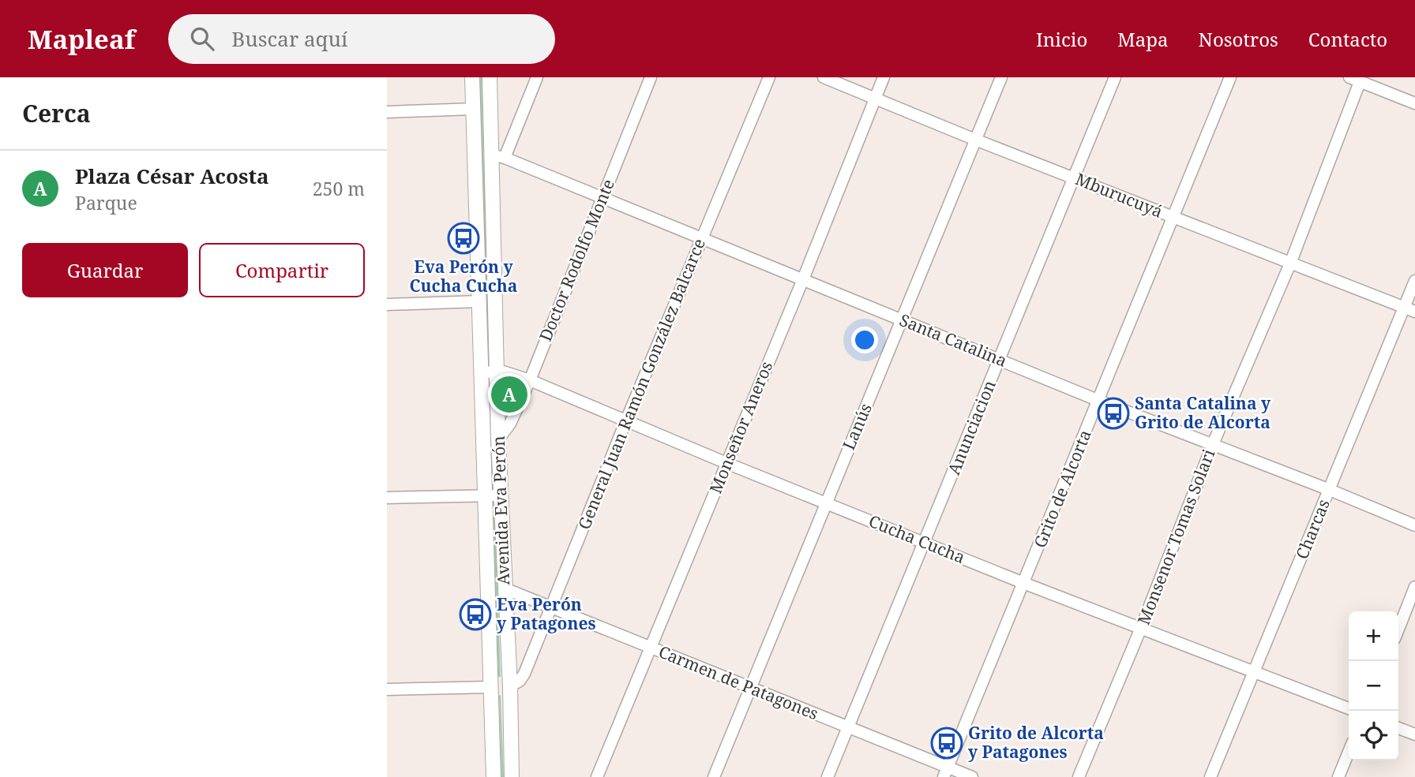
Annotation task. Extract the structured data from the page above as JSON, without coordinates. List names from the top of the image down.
{
  "streets": {
    "main road": ["Avenida Eva Perón"],
    "street": [
      "Mburucuyá",
      "Doctor Rodolfo Monte",
      "Santa Catalina",
      "General Juan Ramón González Balcarce",
      "Lanús",
      "Monseñor Aneros",
      "Anunciacion",
      "Grito de Alcorta",
      "Charcas",
      "Monsenor Tomas Solari",
      "Cucha Cucha",
      "Carmen de Patagones"
    ]
  },
  "crossings": [
    ["Mburucuyá", "Lanús"],
    ["Mburucuyá", "Monseñor Aneros"],
    ["Mburucuyá", "Anunciacion"],
    ["Mburucuyá", "Grito de Alcorta"],
    ["Mburucuyá", "Charcas"],
    ["Mburucuyá", "Monsenor Tomas Solari"],
    ["Doctor Rodolfo Monte", "Santa Catalina"],
    ["Doctor Rodolfo Monte", "Avenida Eva Perón"],
    ["Doctor Rodolfo Monte", "Cucha Cucha"],
    ["Santa Catalina", "General Juan Ramón González Balcarce"],
    ["Santa Catalina", "Lanús"],
    ["Santa Catalina", "Monseñor Aneros"],
    ["Santa Catalina", "Anunciacion"],
    ["Santa Catalina", "Grito de Alcorta"],
    ["Santa Catalina", "Avenida Eva Perón"],
    ["Santa Catalina", "Charcas"],
    ["Santa Catalina", "Monsenor Tomas Solari"],
    ["General Juan Ramón González Balcarce", "Avenida Eva Perón"],
    ["General Juan Ramón González Balcarce", "Cucha Cucha"],
    ["General Juan Ramón González Balcarce", "Carmen de Patagones"],
    ["Lanús", "Cucha Cucha"],
    ["Lanús", "Carmen de Patagones"],
    ["Monseñor Aneros", "Cucha Cucha"],
    ["Monseñor Aneros", "Carmen de Patagones"],
    ["Anunciacion", "Cucha Cucha"],
    ["Anunciacion", "Carmen de Patagones"],
    ["Grito de Alcorta", "Cucha Cucha"],
    ["Grito de Alcorta", "Carmen de Patagones"],
    ["Avenida Eva Perón", "Cucha Cucha"],
    ["Avenida Eva Perón", "Carmen de Patagones"],
    ["Charcas", "Cucha Cucha"],
    ["Monsenor Tomas Solari", "Cucha Cucha"]
  ],
  "places": {
    "bus stop": [
      "Eva Perón y Cucha Cucha",
      "Santa Catalina y Grito de Alcorta",
      "Eva Perón y Patagones",
      "Grito de Alcorta y Patagones"
    ]
  },
  "page": {
    "header": "Mapleaf",
    "search": "Buscar aquí",
    "nav": [
      "Inicio",
      "Mapa",
      "Nosotros",
      "Contacto"
    ],
    "heading": "Cerca",
    "list": [
      {
        "mark": "A",
        "name": "Plaza César Acosta",
        "note": "Parque",
        "value": "250 m"
      }
    ],
    "buttons": ["Guardar", "Compartir"],
    "pins": "A",
    "map_buttons": ["+", "−"]
  }
}
